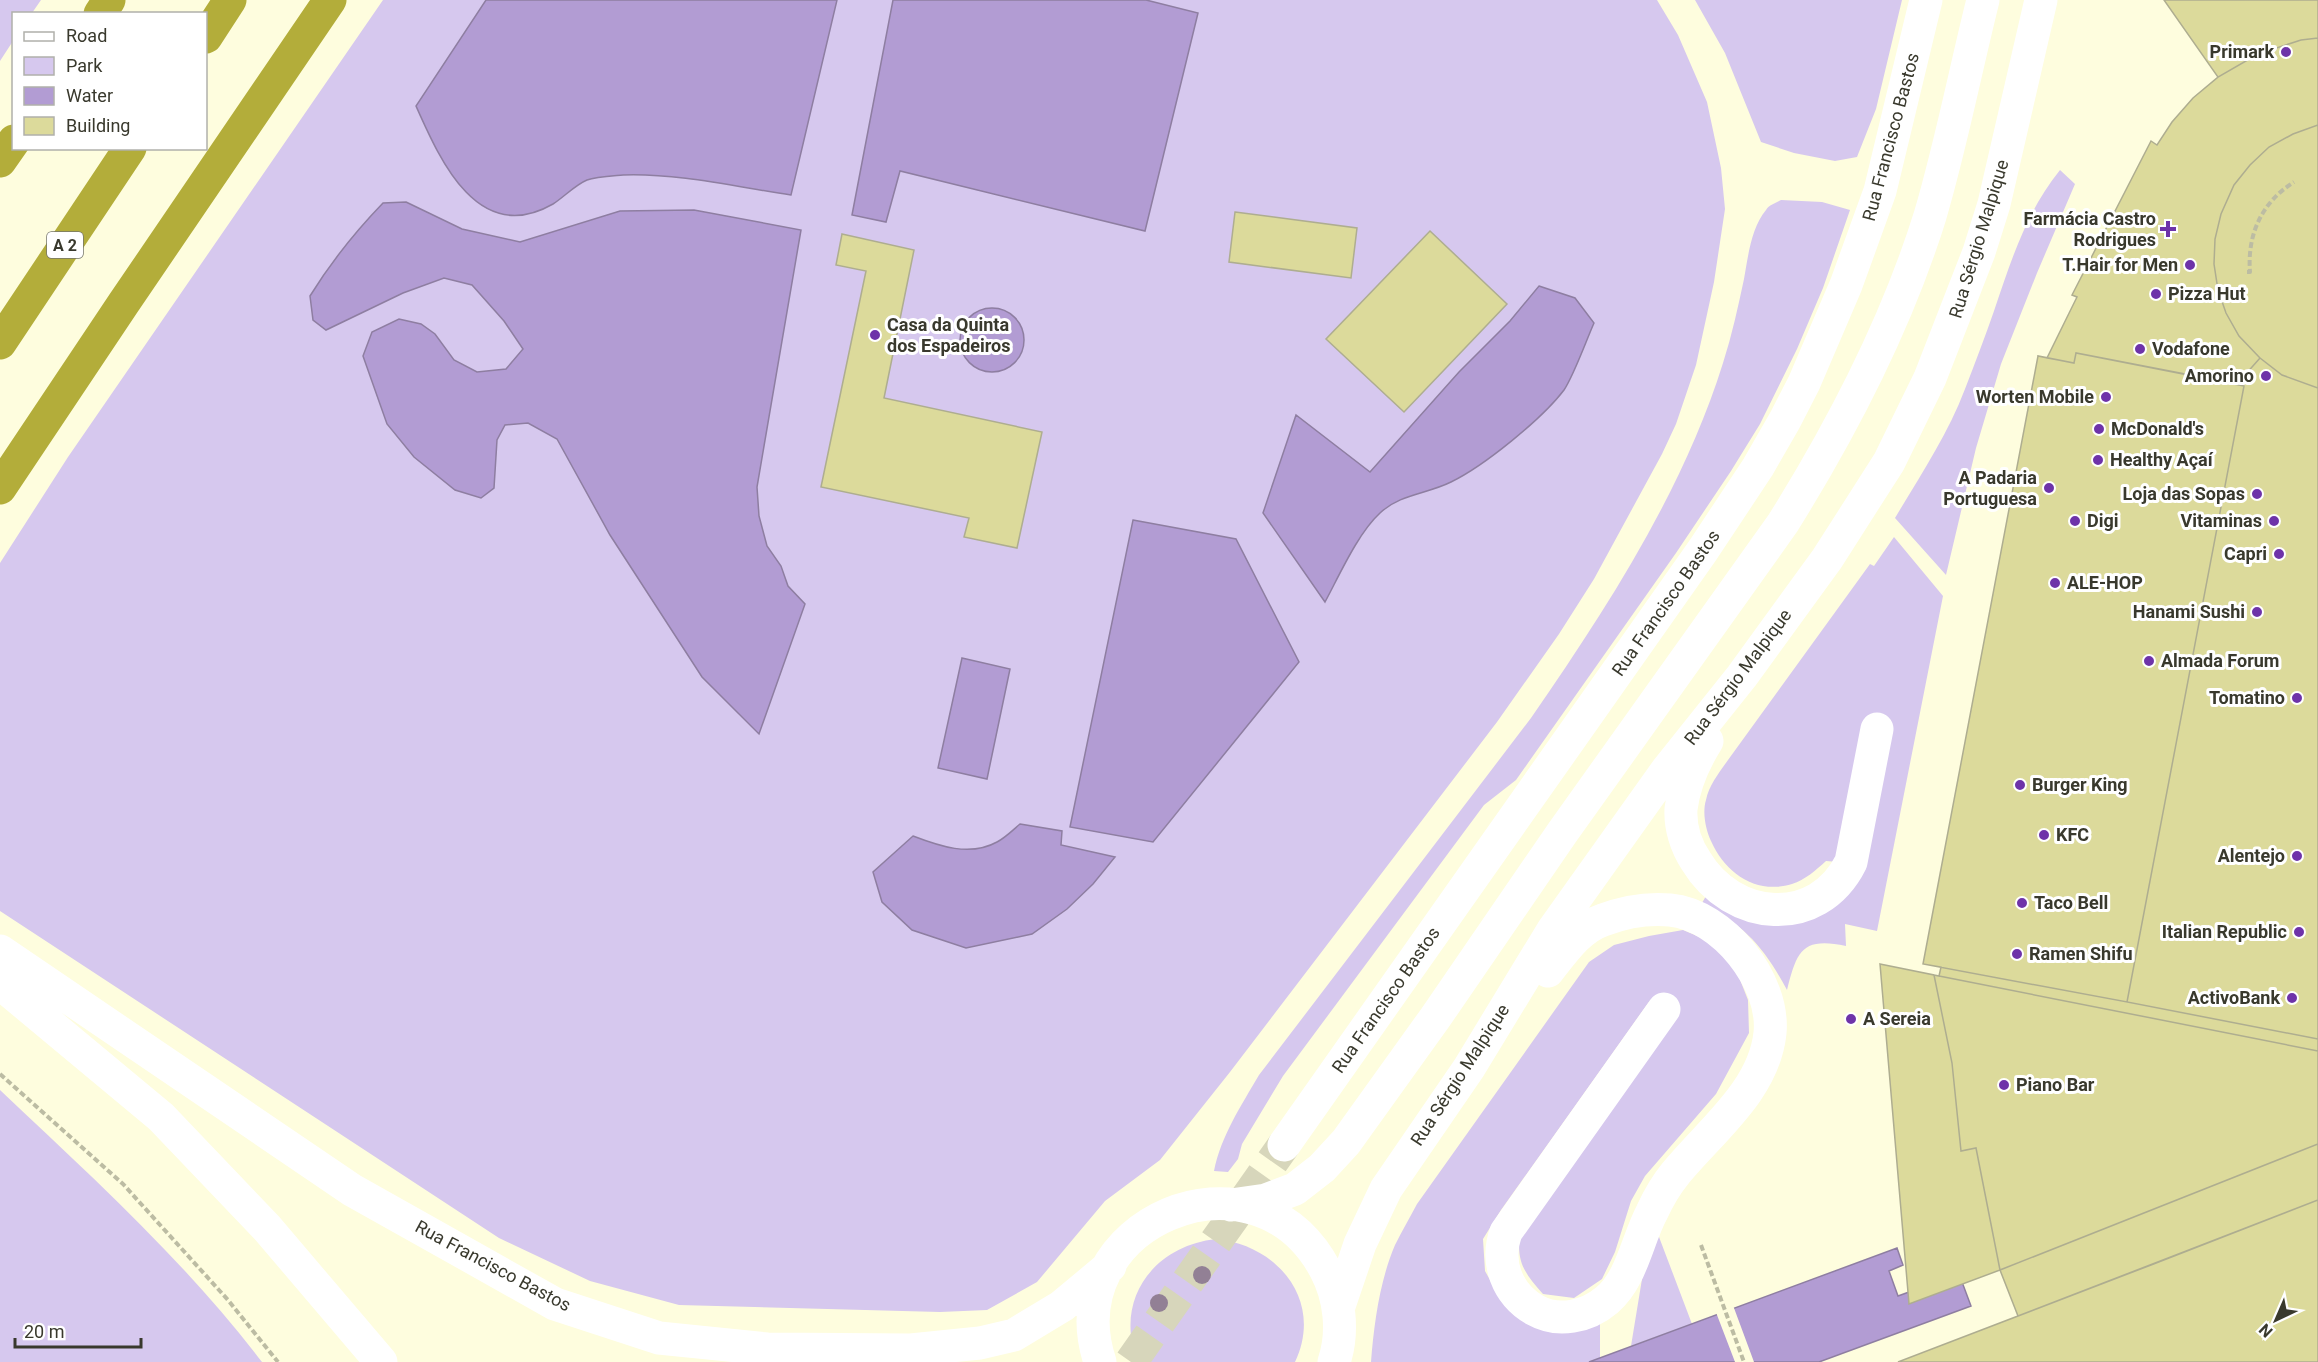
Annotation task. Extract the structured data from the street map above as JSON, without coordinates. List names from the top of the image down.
{
  "streets": {
    "highway": ["A 2"],
    "street": ["Rua Francisco Bastos", "Rua Sérgio Malpique"]
  },
  "places": {
    "other": [
      "Primark",
      "T.Hair for Men",
      "Pizza Hut",
      "Casa da Quinta dos Espadeiros",
      "Vodafone",
      "Amorino",
      "Worten Mobile",
      "McDonald's",
      "Healthy Açaí",
      "A Padaria Portuguesa",
      "Loja das Sopas",
      "Digi",
      "Vitaminas",
      "Capri",
      "ALE-HOP",
      "Hanami Sushi",
      "Almada Forum",
      "Tomatino",
      "Burger King",
      "KFC",
      "Alentejo",
      "Taco Bell",
      "Italian Republic",
      "Ramen Shifu",
      "ActivoBank",
      "A Sereia",
      "Piano Bar"
    ],
    "health": ["Farmácia Castro Rodrigues"]
  },
  "legend": [
    "Road",
    "Park",
    "Water",
    "Building"
  ],
  "scale_bar": "20 m",
  "north": "bottom left"
}
